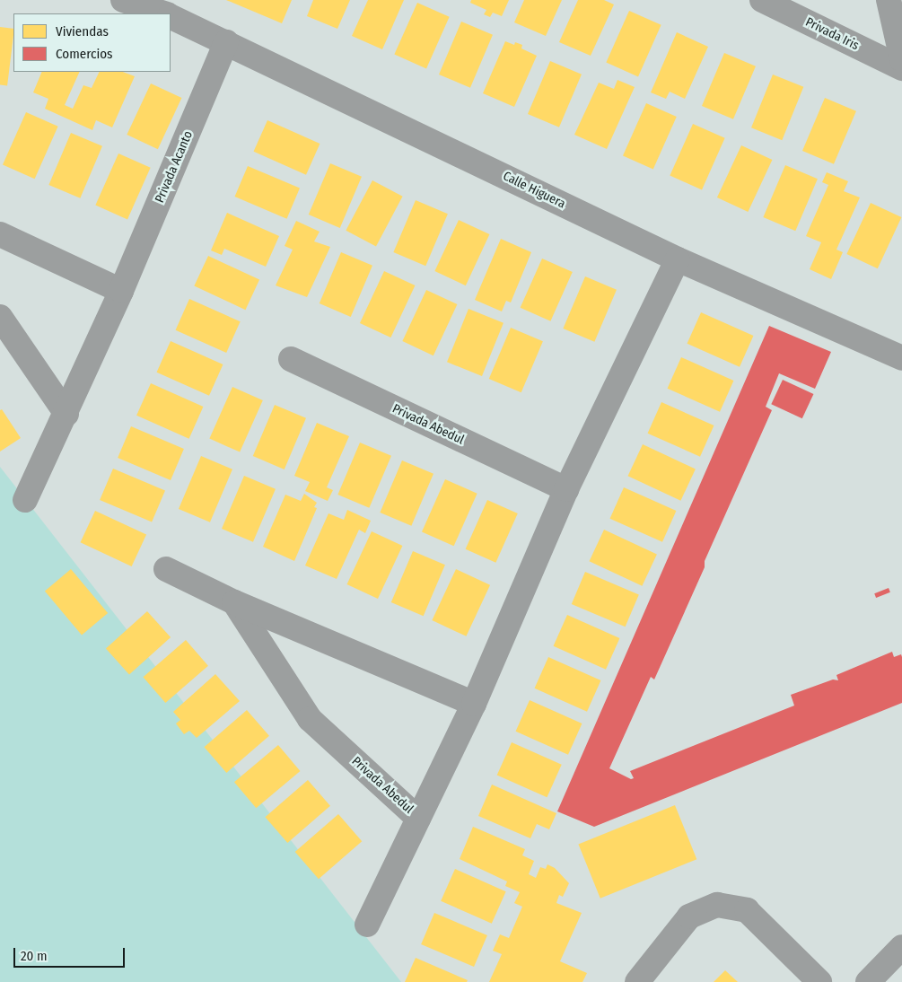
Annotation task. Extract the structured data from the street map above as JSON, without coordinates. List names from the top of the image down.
{
  "streets": {
    "street": [
      "Privada Iris",
      "Privada Acanto",
      "Calle Higuera",
      "Privada Abedul"
    ]
  },
  "crossings": [
    ["Privada Acanto", "Calle Higuera"],
    ["Calle Higuera", "Privada Abedul"]
  ],
  "legend": ["Viviendas", "Comercios"],
  "scale_bar": "20 m"
}
